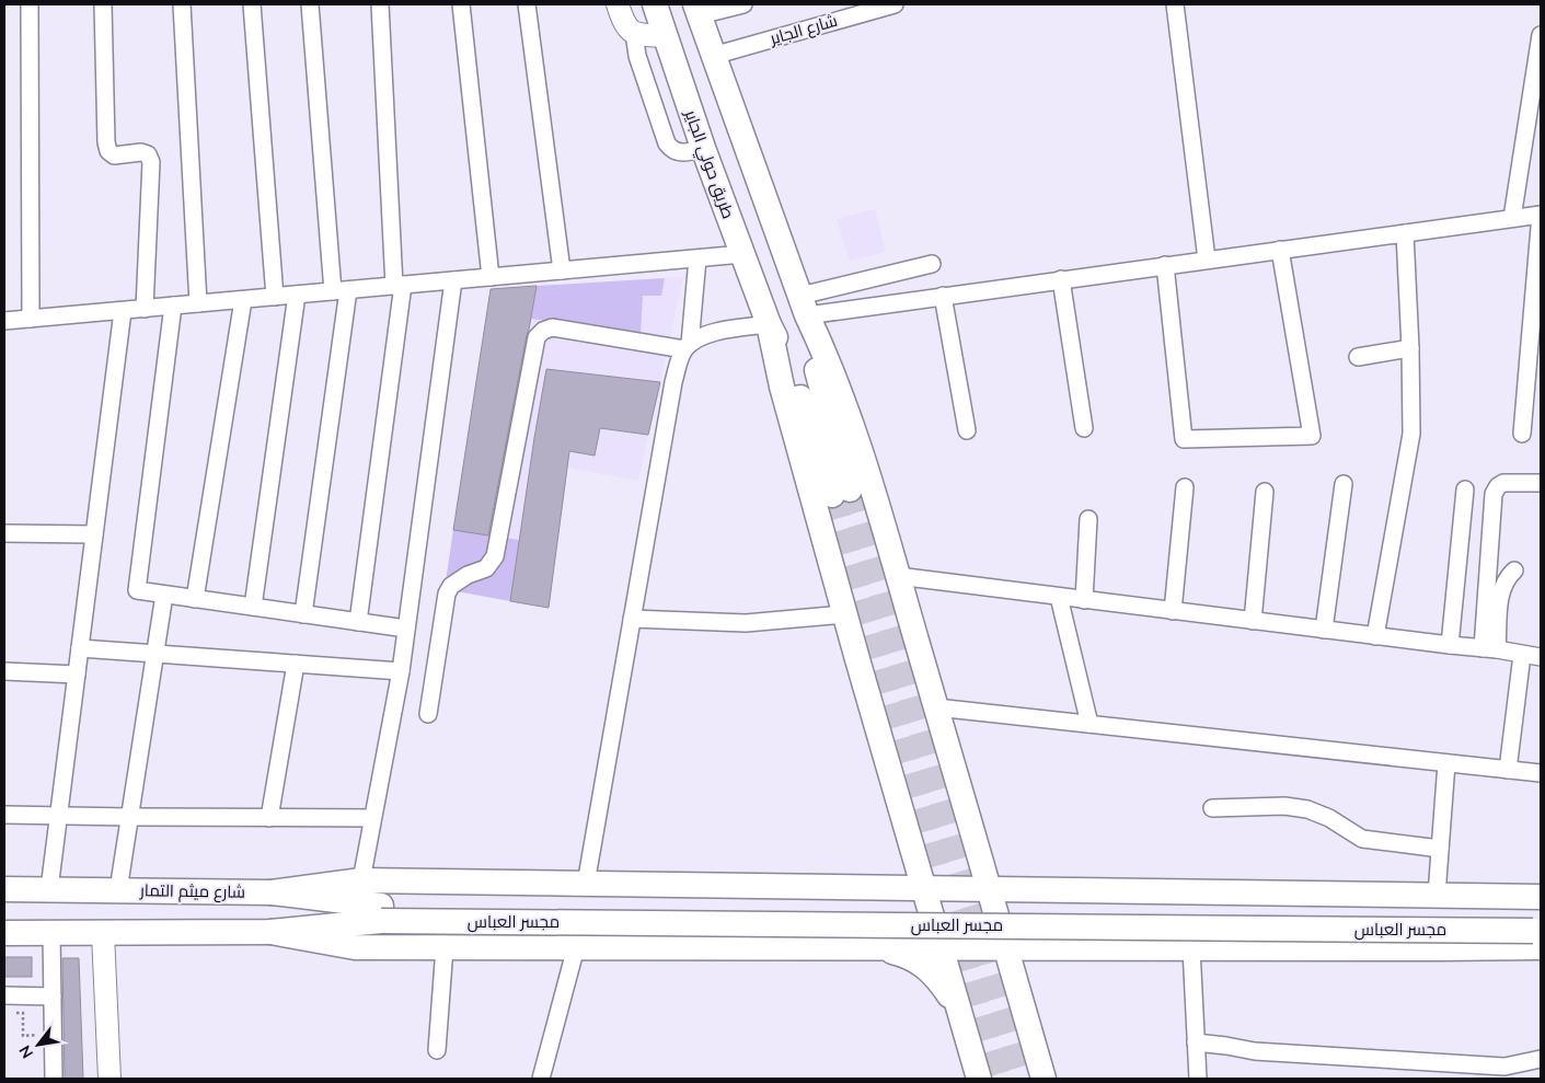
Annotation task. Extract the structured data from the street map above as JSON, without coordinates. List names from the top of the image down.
{
  "streets": {
    "highway": ["طريق حولي الجاير", "شارع ميثم التمار", "مجسر العباس"],
    "street": ["شارع الجاير"]
  },
  "crossings": [
    ["شارع ميثم التمار", "مجسر العباس"]
  ],
  "north": "bottom left"
}
